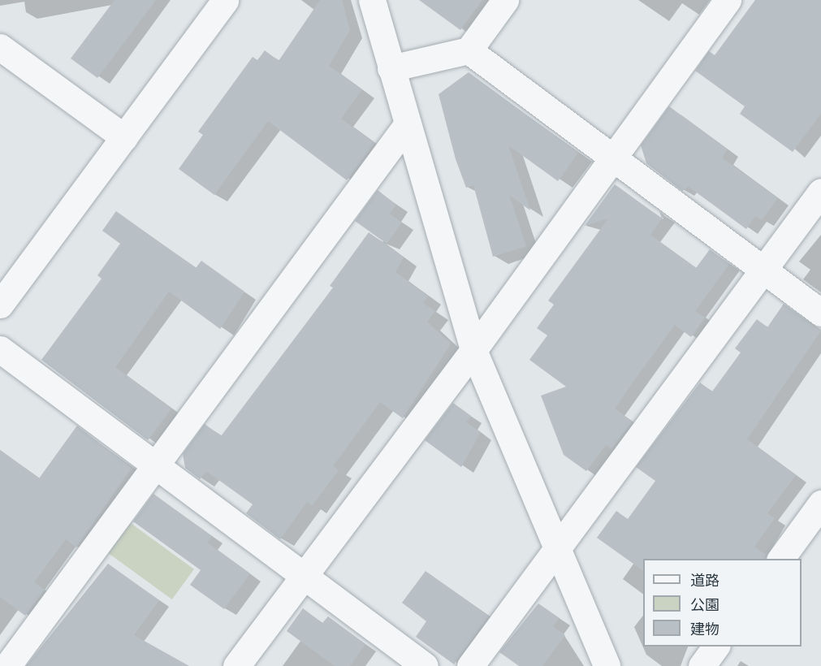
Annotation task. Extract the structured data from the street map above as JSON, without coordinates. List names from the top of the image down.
{
  "legend": ["道路", "公園", "建物"]
}
